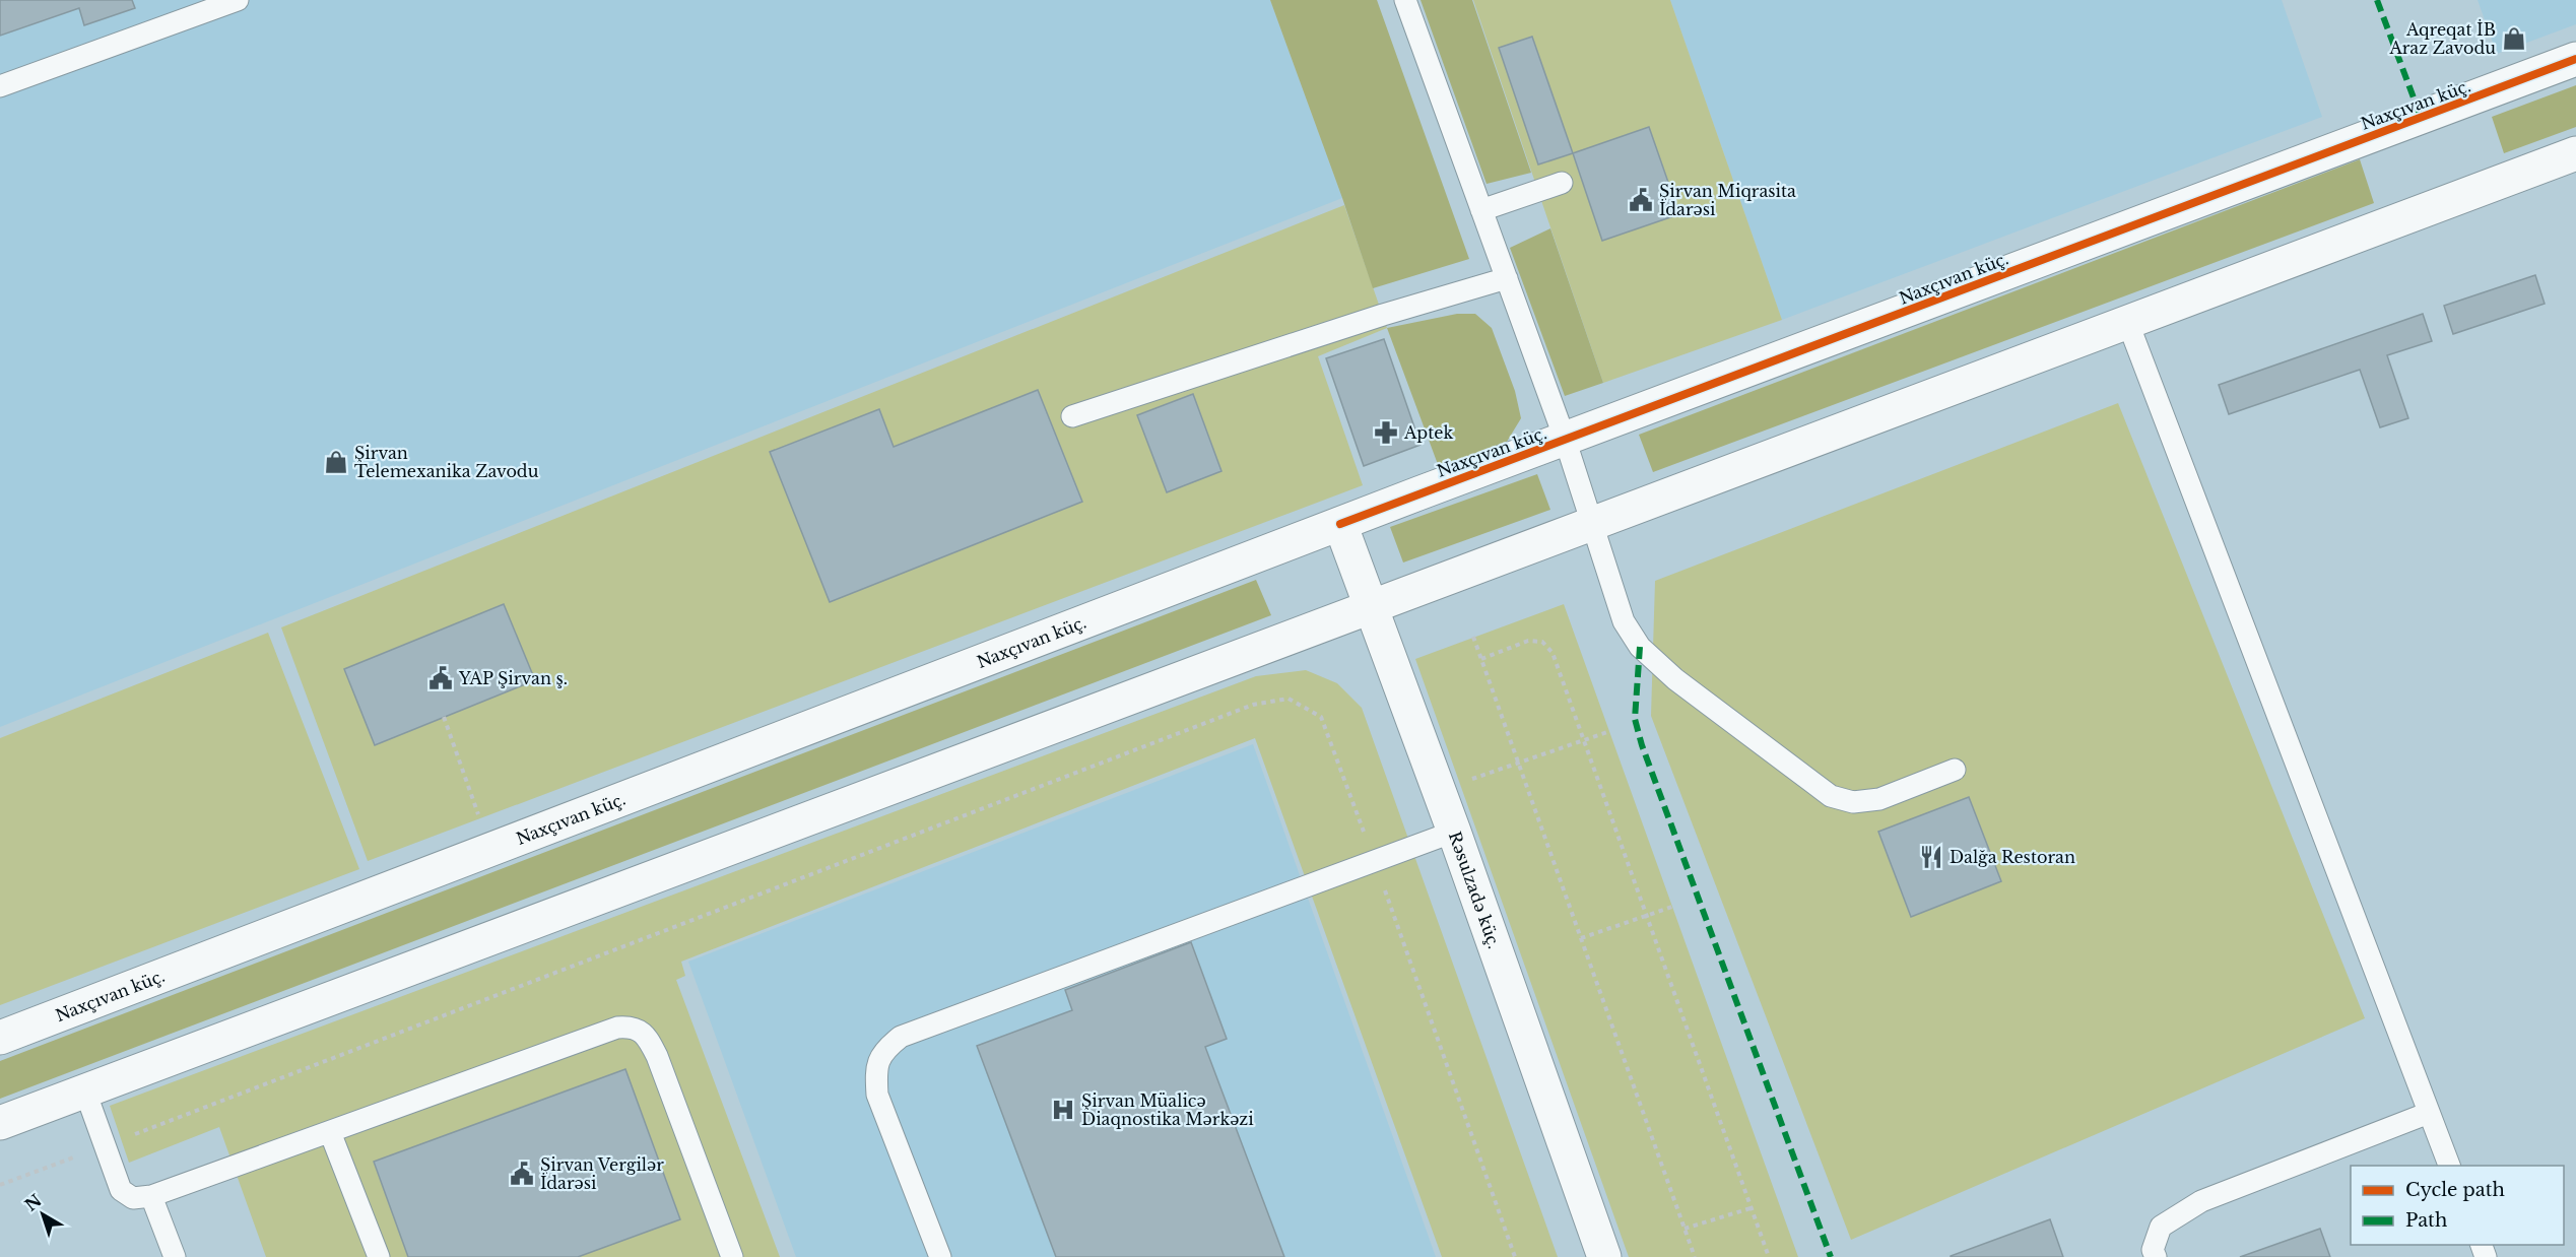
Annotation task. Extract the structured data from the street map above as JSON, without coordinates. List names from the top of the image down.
{
  "streets": {
    "main road": ["Naxçıvan küç.", "Rəsulzadə küç."]
  },
  "crossings": [
    ["Naxçıvan küç.", "Rəsulzadə küç."]
  ],
  "places": {
    "shop": ["Aqreqat İB Araz Zavodu", "Şirvan Telemexanika Zavodu"],
    "public building": ["Şirvan Miqrasita İdarəsi", "YAP Şirvan ş.", "Şirvan Vergilər İdarəsi"],
    "pharmacy": ["Aptek"],
    "restaurant": ["Dalğa Restoran"],
    "hospital": ["Şirvan Müalicə Diaqnostika Mərkəzi"]
  },
  "legend": ["Cycle path", "Path"],
  "north": "top left"
}
